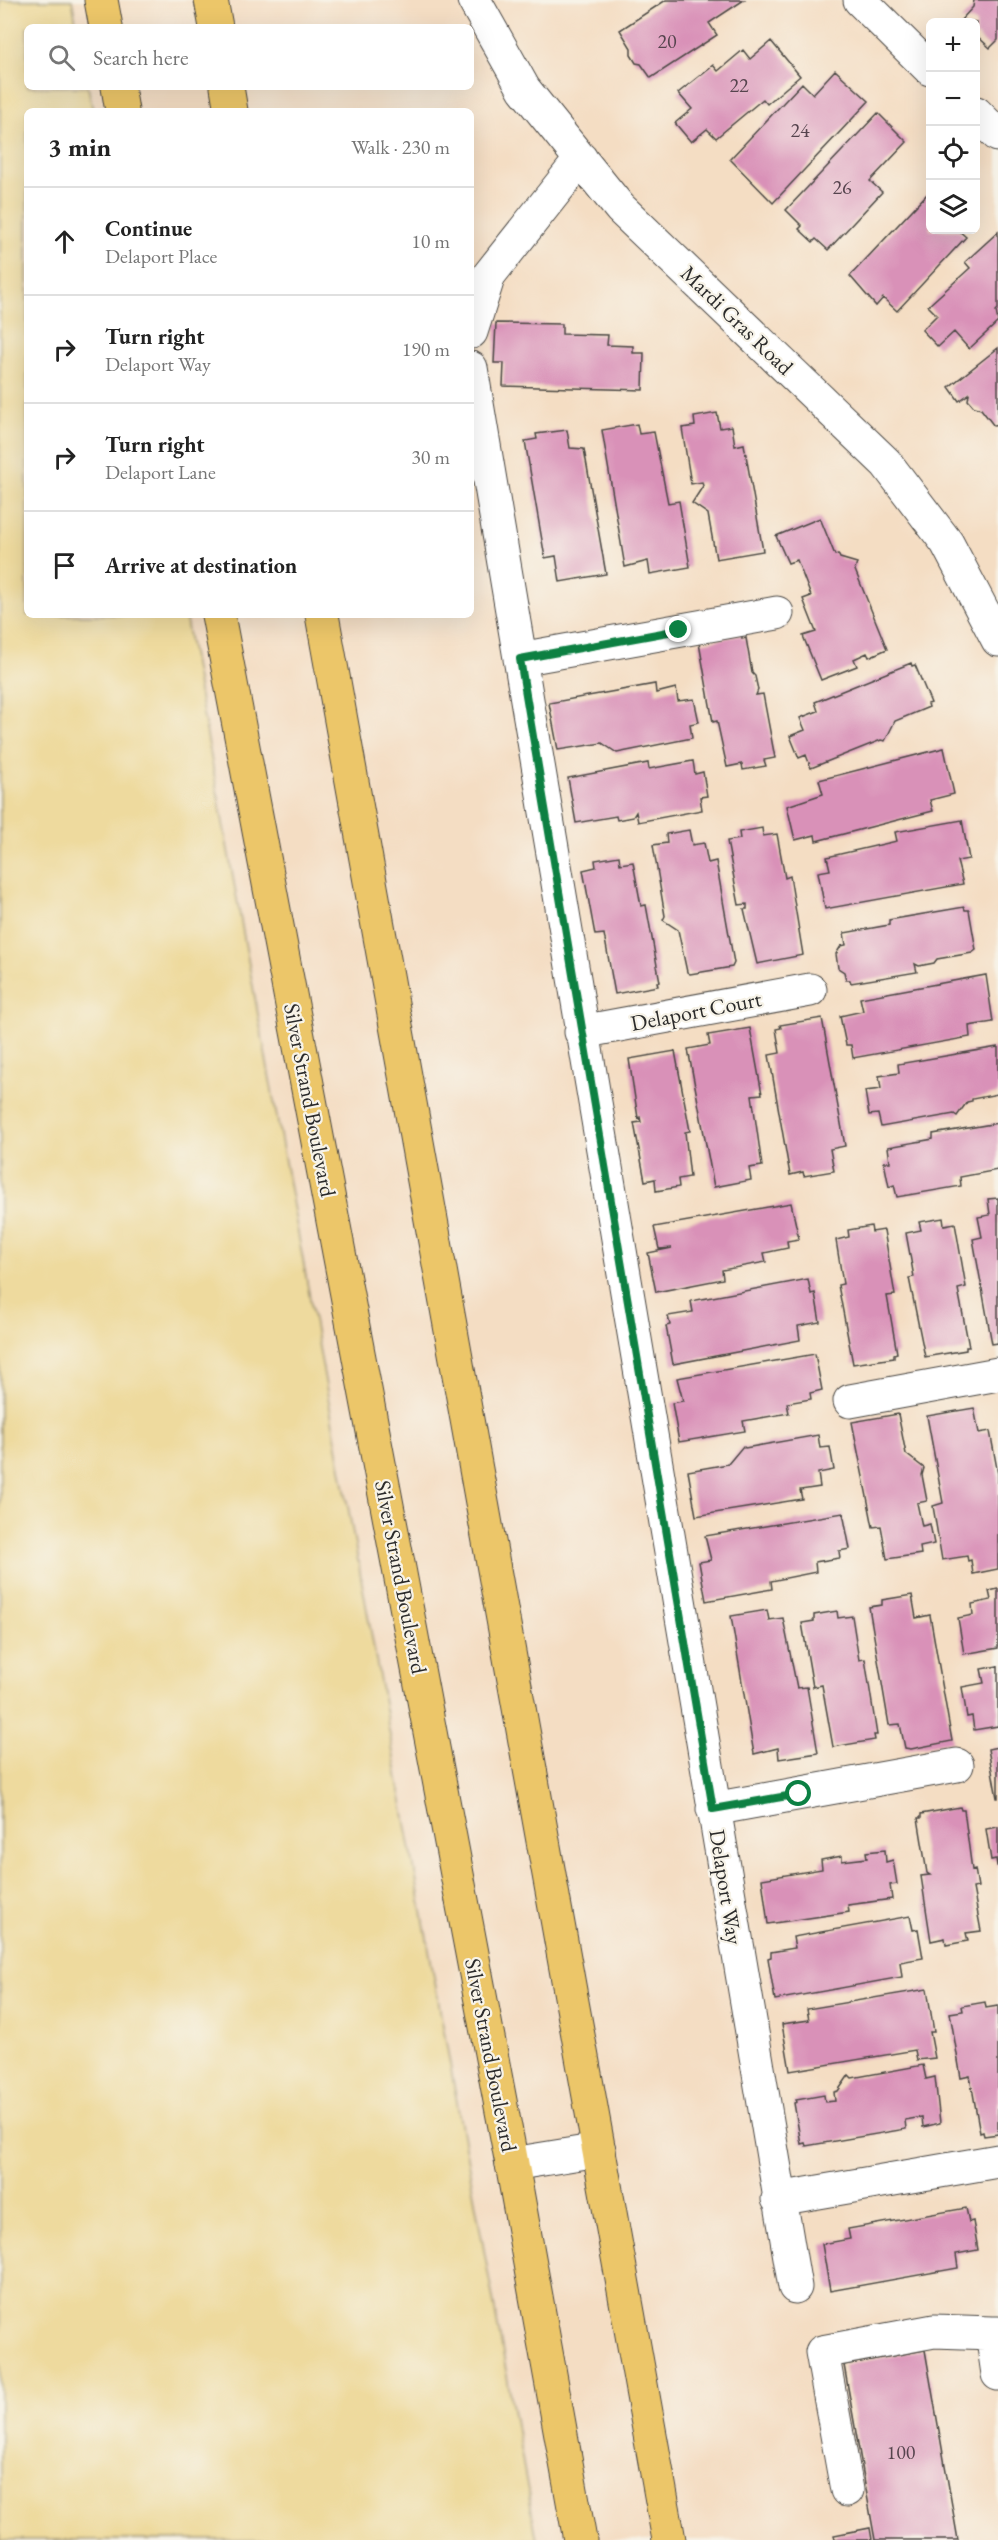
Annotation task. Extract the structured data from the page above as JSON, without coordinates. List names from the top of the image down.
{
  "streets": {
    "highway": ["Silver Strand Boulevard"],
    "street": ["Mardi Gras Road", "Delaport Court", "Delaport Way"]
  },
  "crossings": [
    ["Delaport Court", "Delaport Way"]
  ],
  "house_numbers": [
    "20",
    "22",
    "24",
    "26",
    "100"
  ],
  "page": {
    "map_buttons": ["+", "−"],
    "search": "Search here",
    "heading": ["3 min", "Walk · 230 m"],
    "list": [
      ["Continue", "Delaport Place", "10 m"],
      ["Turn right", "Delaport Way", "190 m"],
      ["Turn right", "Delaport Lane", "30 m"],
      "Arrive at destination"
    ]
  }
}
